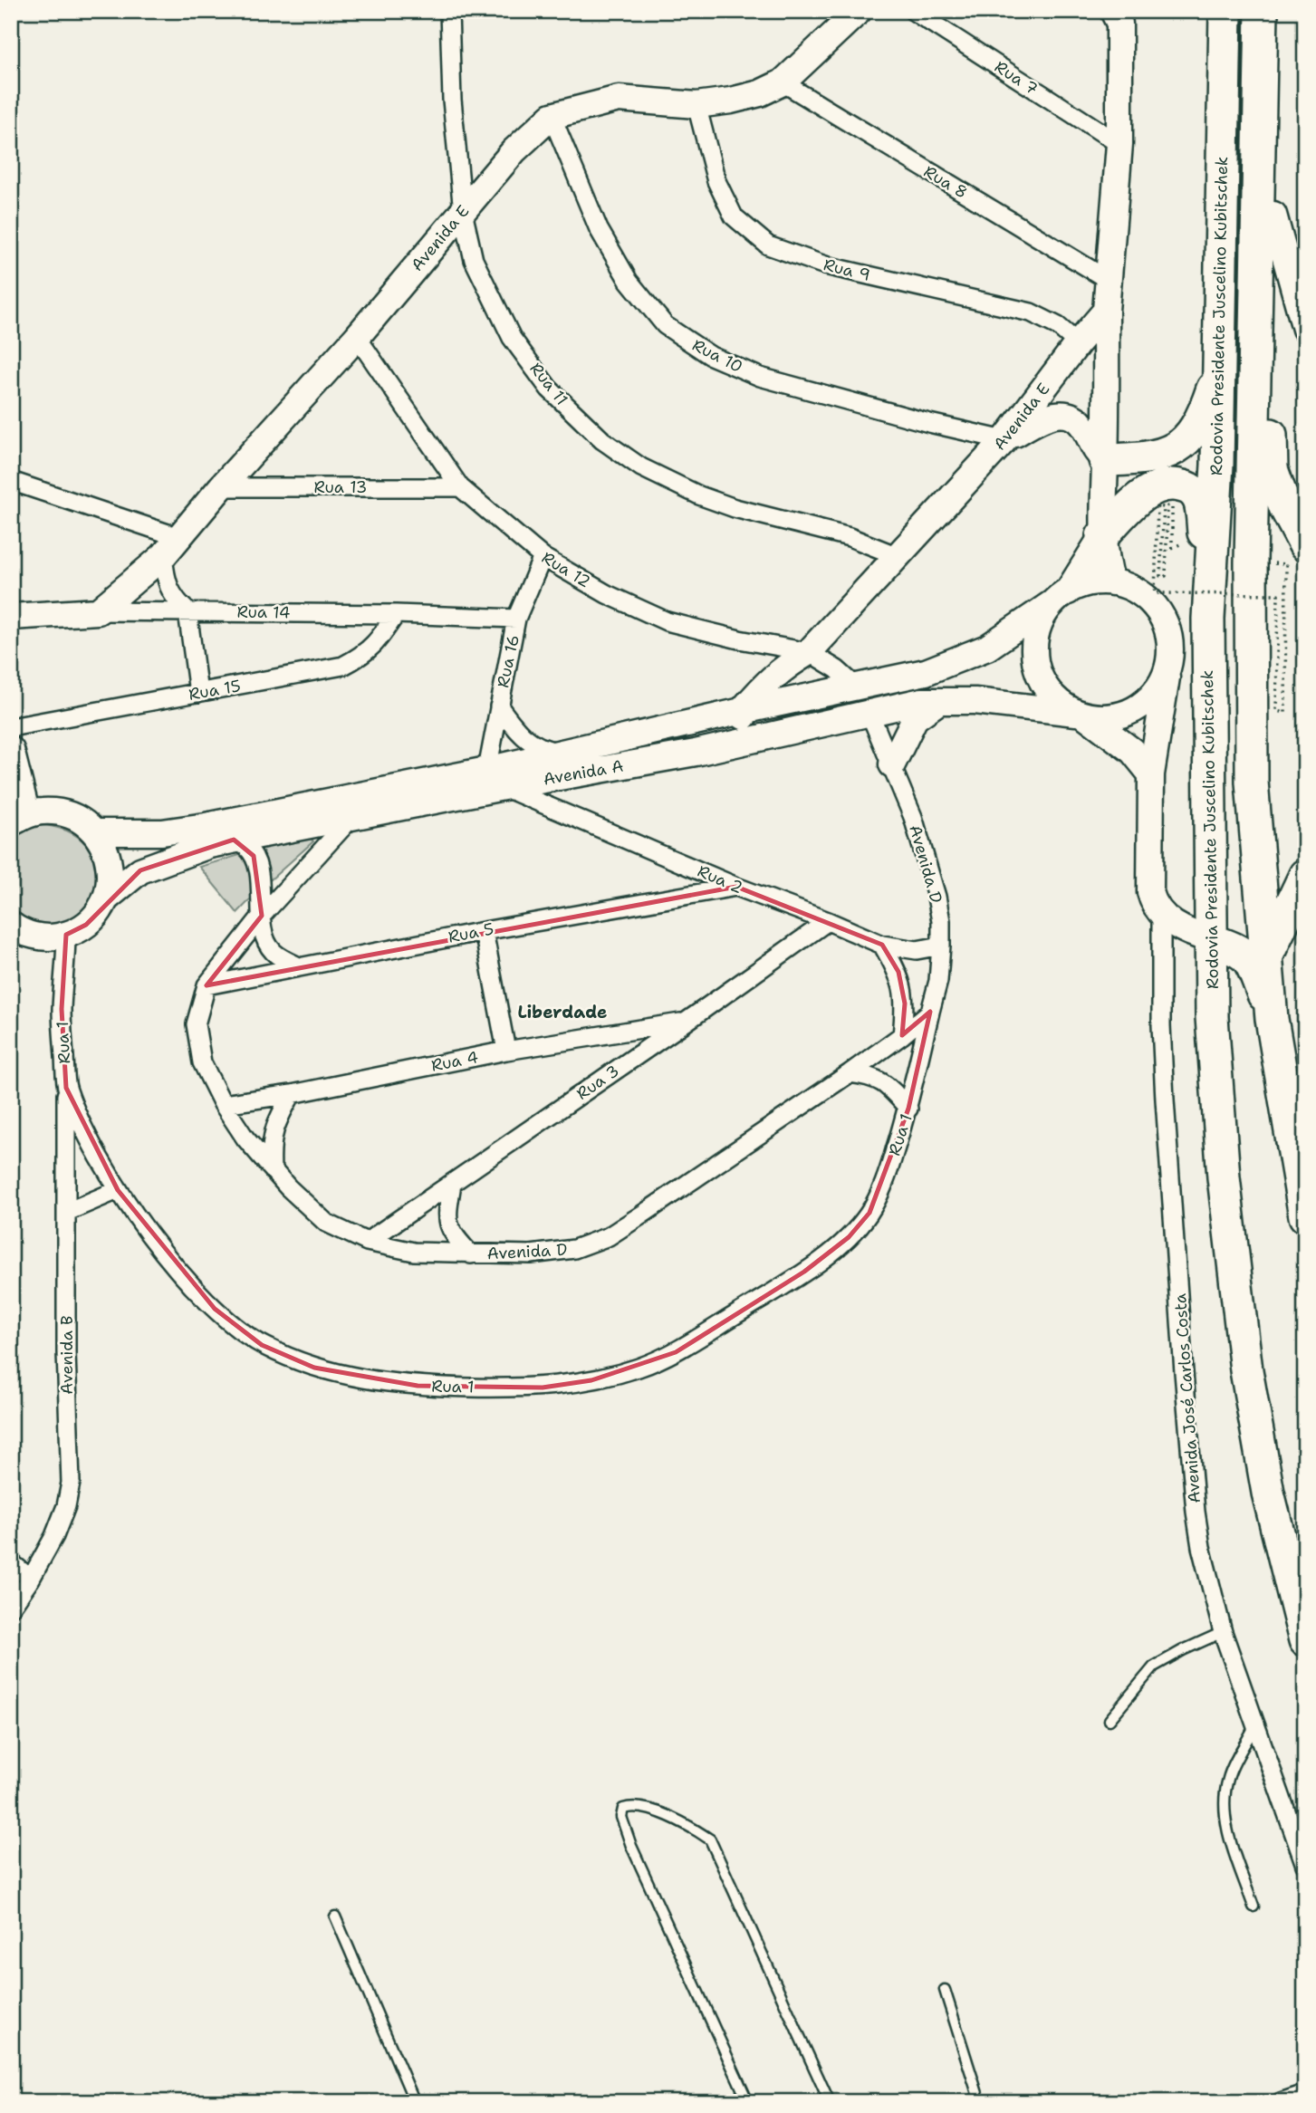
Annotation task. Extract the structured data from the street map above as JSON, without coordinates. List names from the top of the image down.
{
  "streets": {
    "highway": ["Rodovia Presidente Juscelino Kubitschek"],
    "street": [
      "Rua 7",
      "Rua 8",
      "Avenida E",
      "Rua 9",
      "Rua 10",
      "Rua 11",
      "Rua 13",
      "Rua 12",
      "Rua 14",
      "Rua 16",
      "Rua 15",
      "Avenida A",
      "Avenida D",
      "Rua 2",
      "Rua 5",
      "Rua 1",
      "Rua 4",
      "Rua 3",
      "Avenida B",
      "Avenida José Carlos Costa"
    ]
  },
  "crossings": [
    ["Rua 8", "Avenida E"],
    ["Avenida E", "Rua 9"],
    ["Avenida E", "Rua 10"],
    ["Avenida E", "Rua 11"],
    ["Avenida E", "Rua 13"],
    ["Avenida E", "Rua 12"],
    ["Avenida E", "Rua 14"],
    ["Avenida E", "Avenida A"],
    ["Rua 13", "Rua 12"],
    ["Rua 12", "Rua 16"],
    ["Rua 12", "Avenida A"],
    ["Rua 14", "Rua 16"],
    ["Rua 14", "Rua 15"],
    ["Rua 16", "Avenida A"],
    ["Rua 16", "Rua 2"],
    ["Avenida A", "Avenida D"],
    ["Avenida A", "Rua 2"],
    ["Avenida A", "Avenida José Carlos Costa"],
    ["Avenida D", "Rua 2"],
    ["Avenida D", "Rua 5"],
    ["Avenida D", "Rua 1"],
    ["Avenida D", "Rua 4"],
    ["Avenida D", "Rua 3"],
    ["Rua 2", "Rua 5"],
    ["Rua 2", "Rua 3"],
    ["Rua 1", "Avenida B"],
    ["Rua 4", "Rua 3"]
  ],
  "districts": ["Liberdade"]
}
